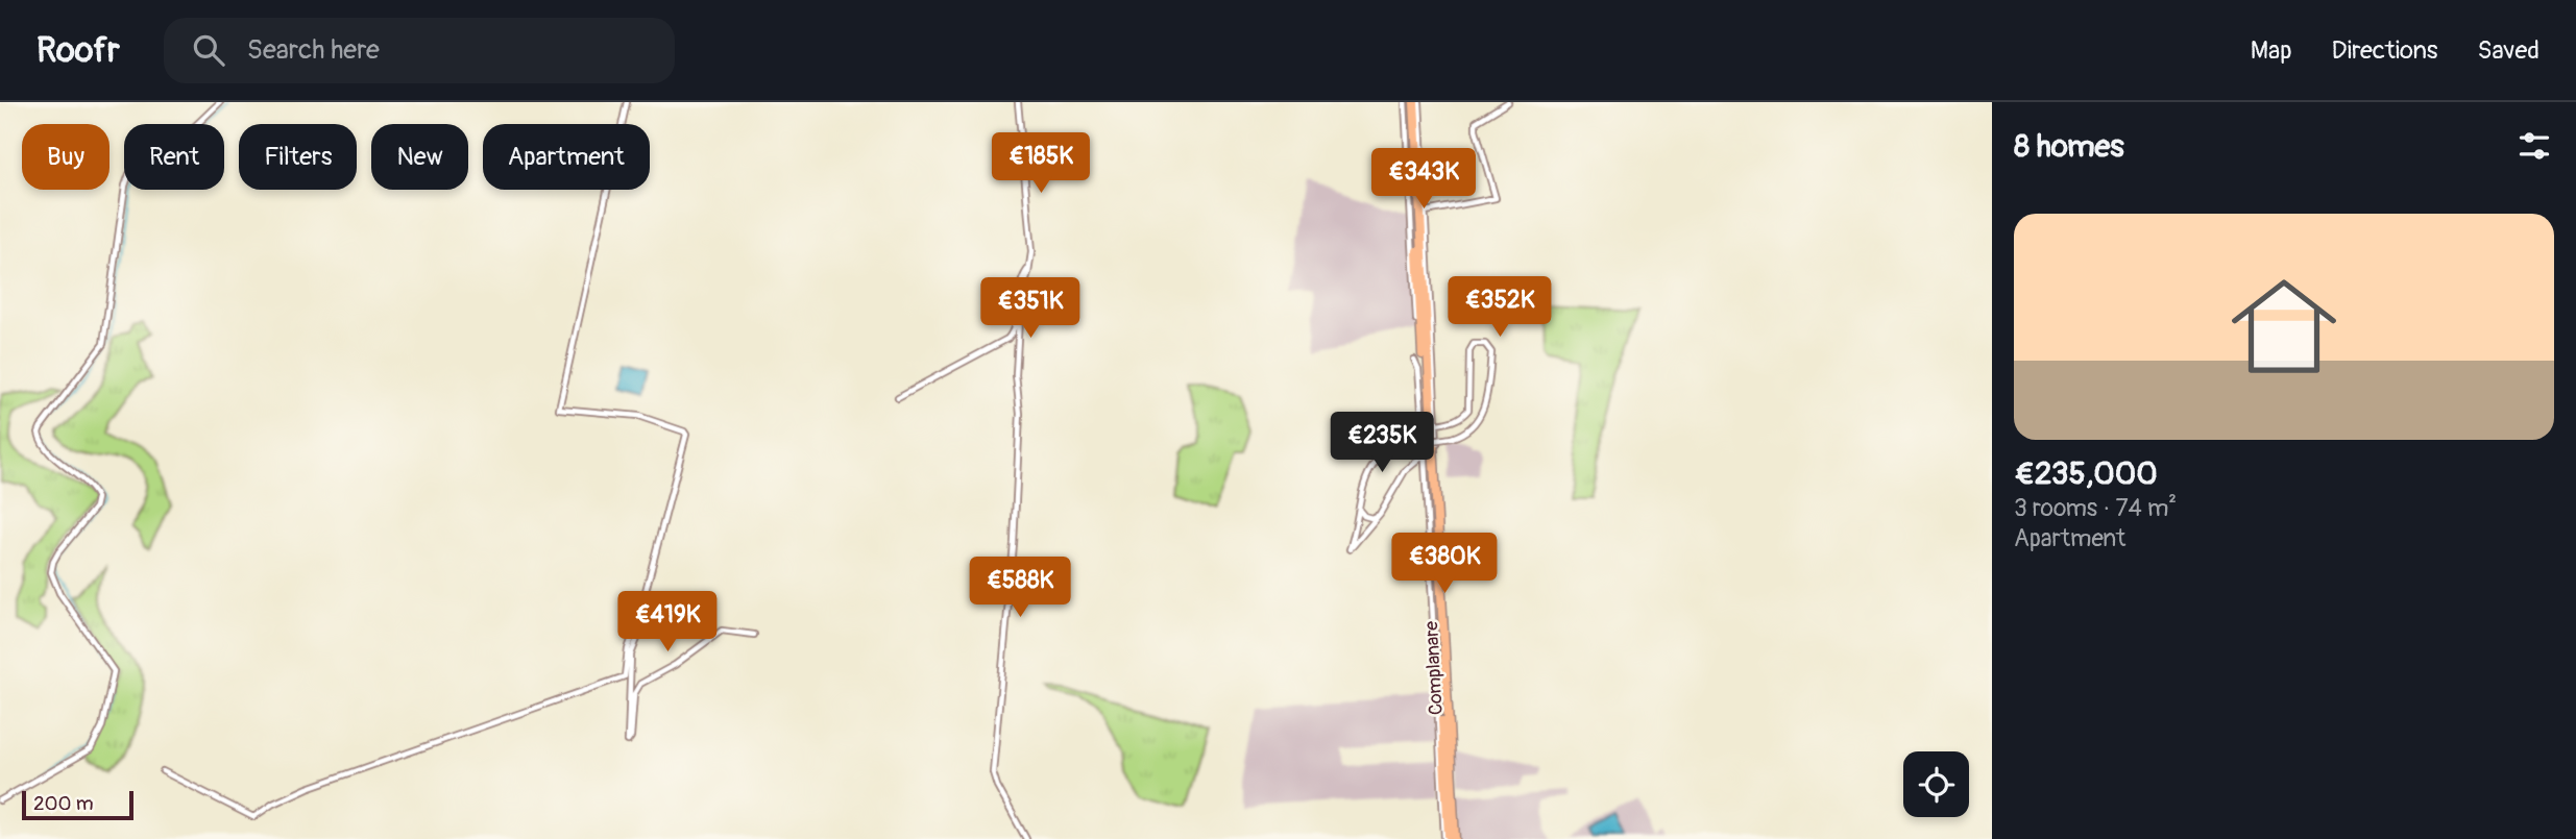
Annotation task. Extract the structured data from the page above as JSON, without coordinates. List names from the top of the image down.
{
  "streets": {
    "street": ["Complanare"]
  },
  "scale_bar": "200 m",
  "page": {
    "header": "Roofr",
    "search": "Search here",
    "nav": ["Map", "Directions", "Saved"],
    "heading": "8 homes",
    "chip": [
      "Buy",
      "Rent",
      "Filters",
      "New",
      "Apartment"
    ],
    "price": [
      "€185K",
      "€343K",
      "€352K",
      "€351K",
      "€235K",
      "€380K",
      "€588K",
      "€419K"
    ],
    "list": [
      {
        "name": "€235,000",
        "note": "3 rooms · 74 m² · Apartment"
      }
    ],
    "scale": "200 m"
  }
}
